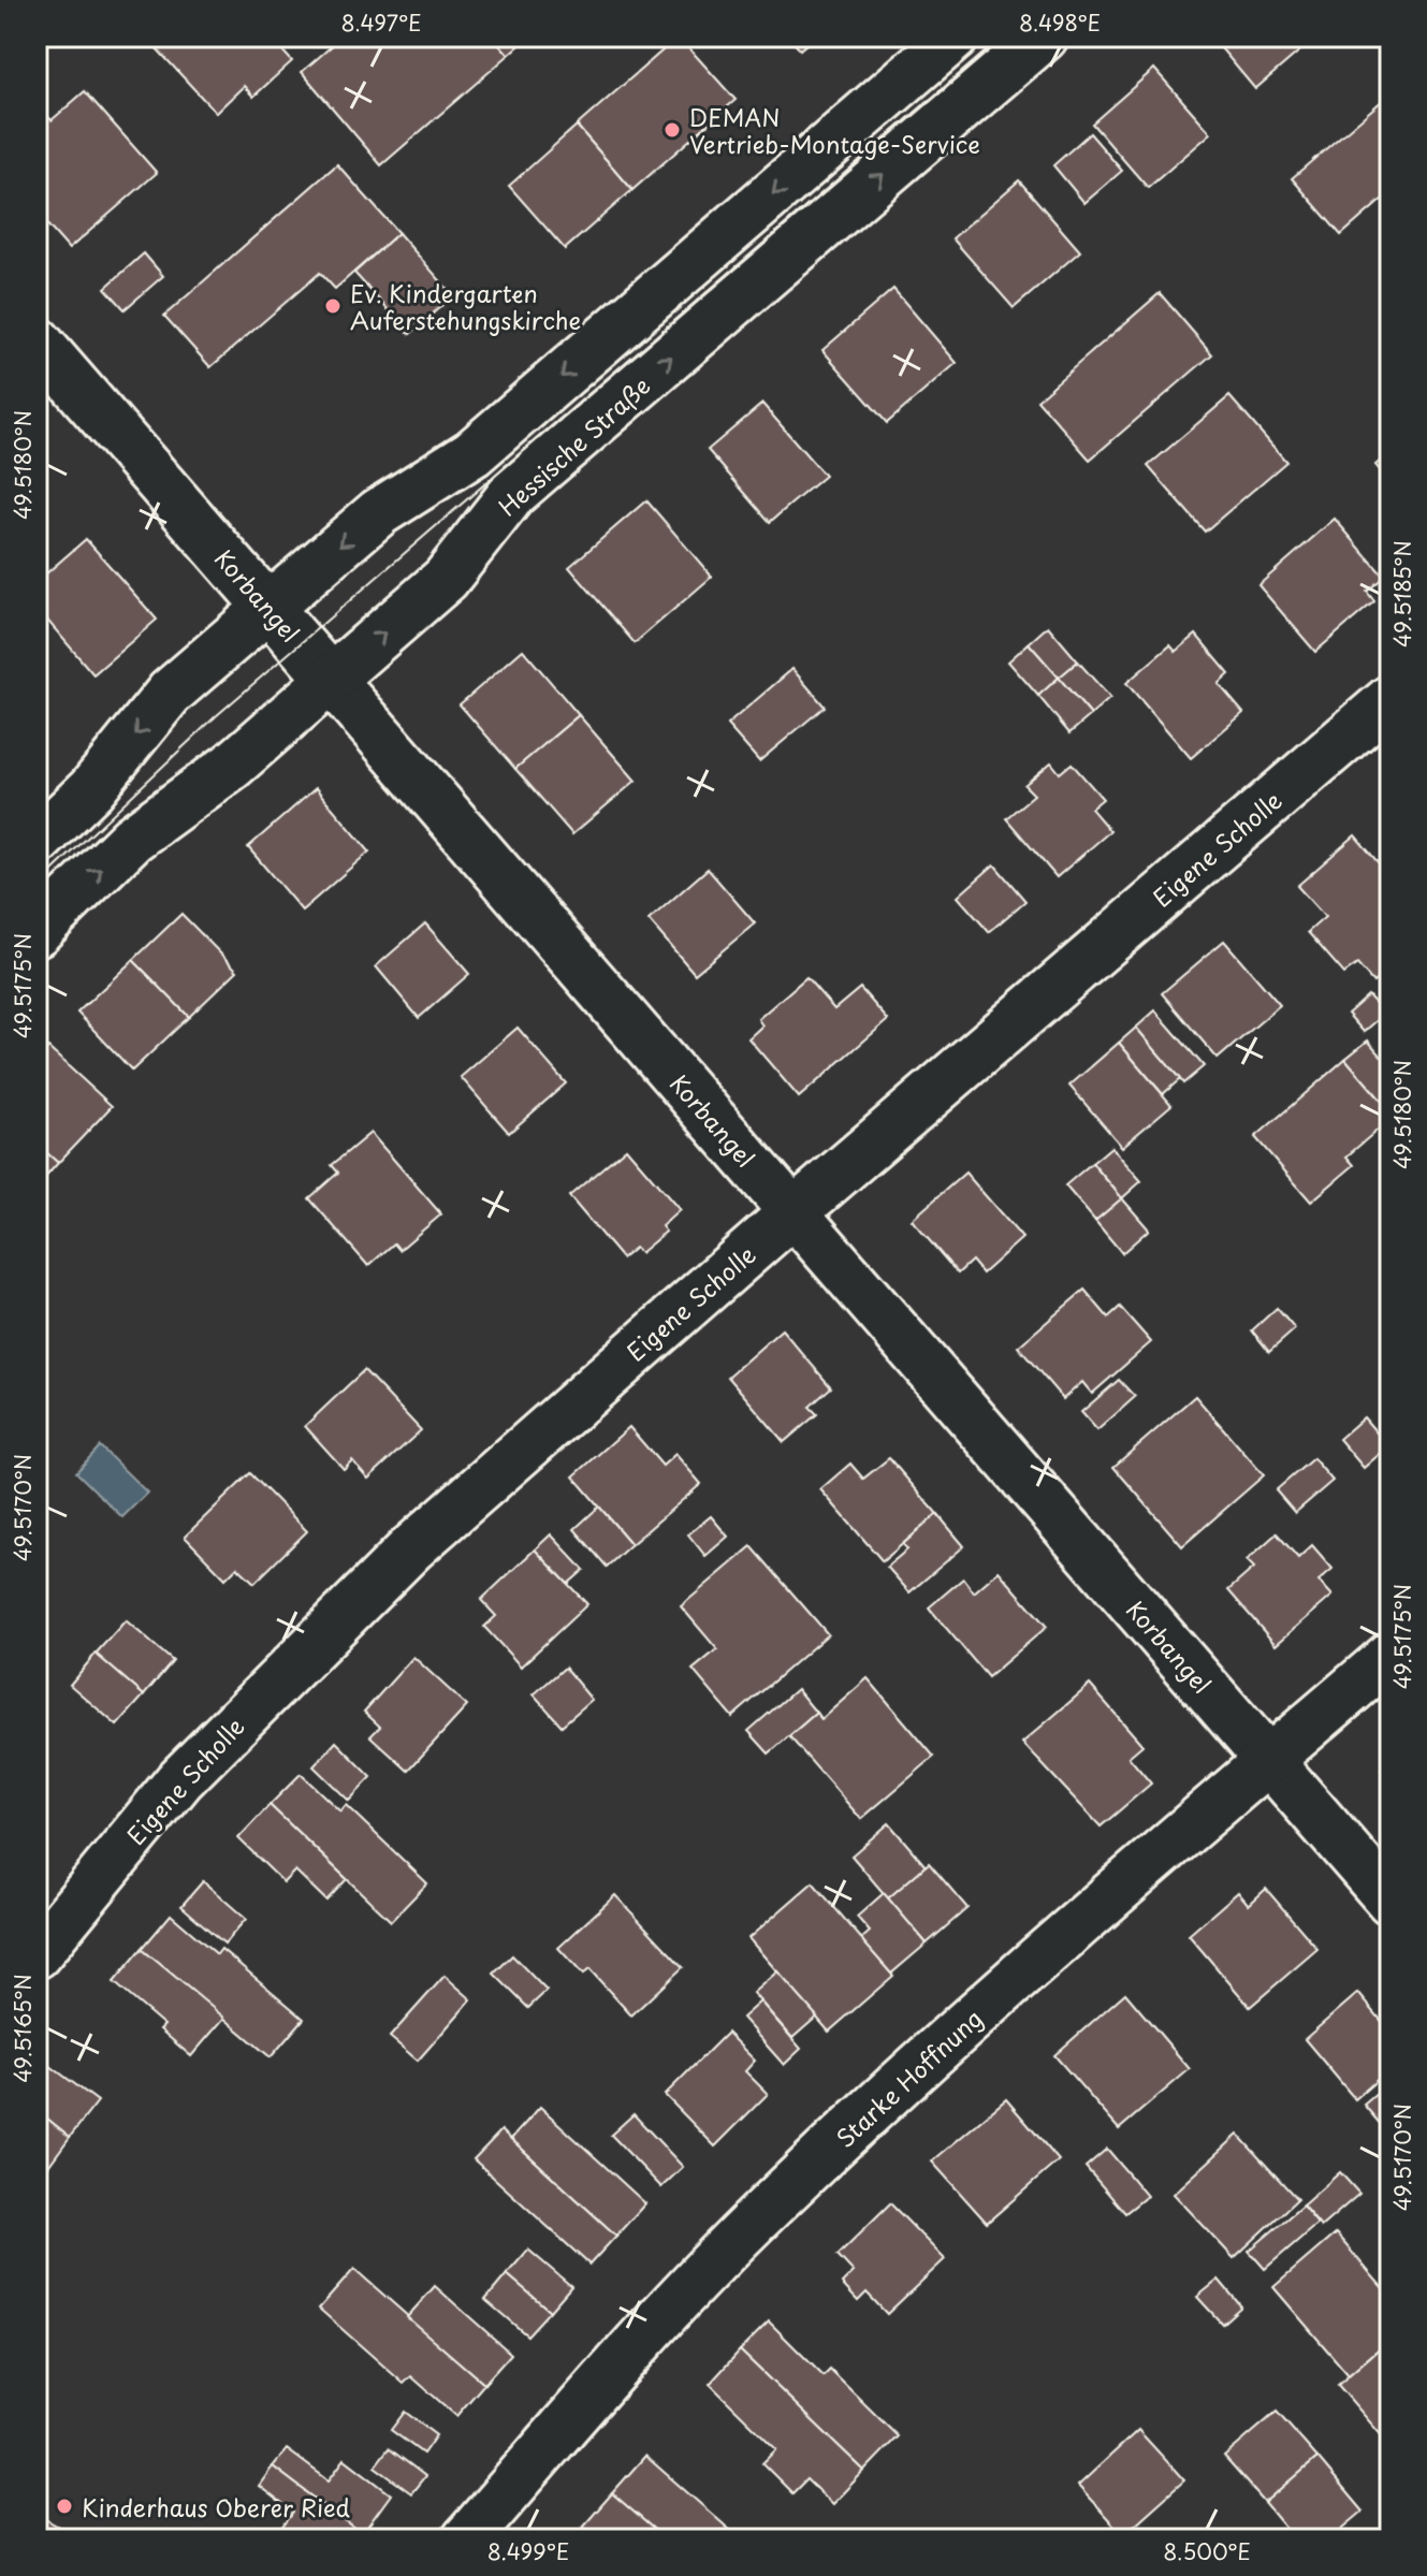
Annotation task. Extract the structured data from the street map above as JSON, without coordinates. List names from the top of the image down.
{
  "streets": {
    "street": [
      "Hessische Straße",
      "Korbangel",
      "Eigene Scholle",
      "Starke Hoffnung"
    ]
  },
  "crossings": [
    ["Hessische Straße", "Korbangel"],
    ["Korbangel", "Eigene Scholle"],
    ["Korbangel", "Starke Hoffnung"]
  ],
  "places": ["DEMAN Vertrieb-Montage-Service", "Ev. Kindergarten Auferstehungskirche", "Kinderhaus Oberer Ried"],
  "coordinates": [
    "8.497°E",
    "8.498°E",
    "49.5180°N",
    "49.5185°N",
    "49.5175°N",
    "49.5170°N",
    "49.5165°N",
    "8.499°E",
    "8.500°E"
  ]
}
